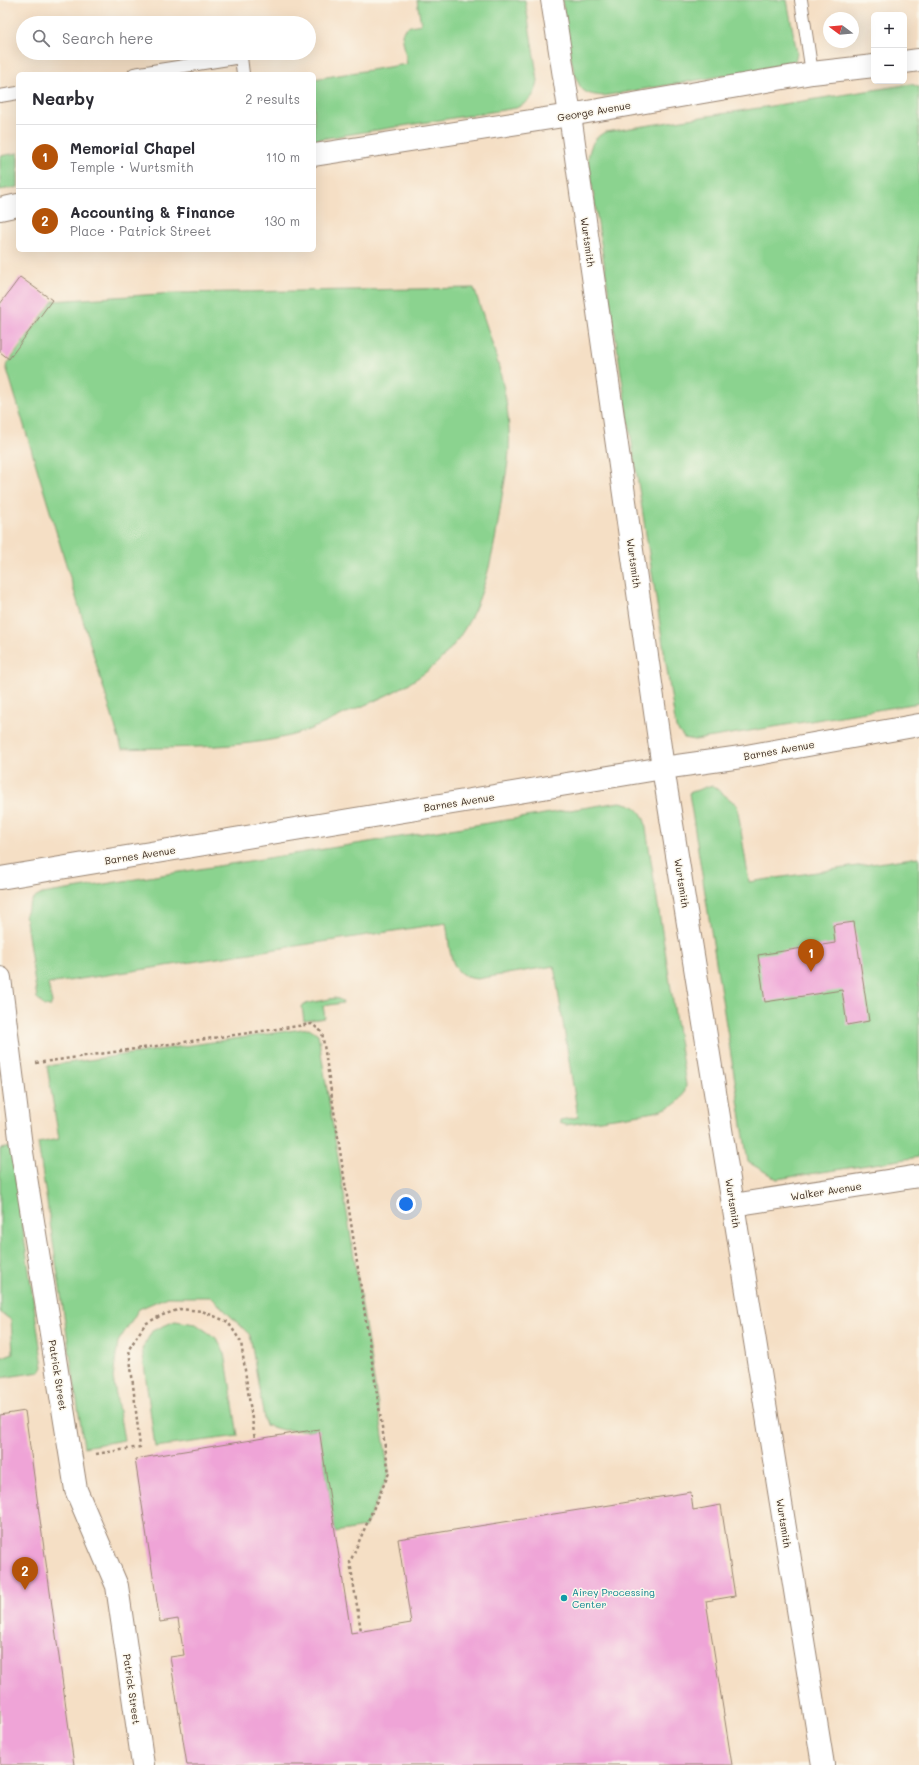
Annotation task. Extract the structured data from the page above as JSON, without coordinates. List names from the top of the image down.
{
  "streets": {
    "street": [
      "George Avenue",
      "Wurtsmith",
      "Barnes Avenue",
      "Walker Avenue",
      "Patrick Street"
    ]
  },
  "crossings": [
    ["George Avenue", "Wurtsmith"],
    ["Wurtsmith", "Barnes Avenue"],
    ["Wurtsmith", "Walker Avenue"]
  ],
  "places": ["Airey Processing Center"],
  "north": "left",
  "page": {
    "map_buttons": ["+", "−"],
    "search": "Search here",
    "heading": ["Nearby", "2 results"],
    "list": [
      {
        "mark": "1",
        "name": "Memorial Chapel",
        "note": "Temple · Wurtsmith",
        "value": "110 m"
      },
      {
        "mark": "2",
        "name": "Accounting & Finance",
        "note": "Place · Patrick Street",
        "value": "130 m"
      }
    ],
    "pins": ["1", "2"]
  }
}
